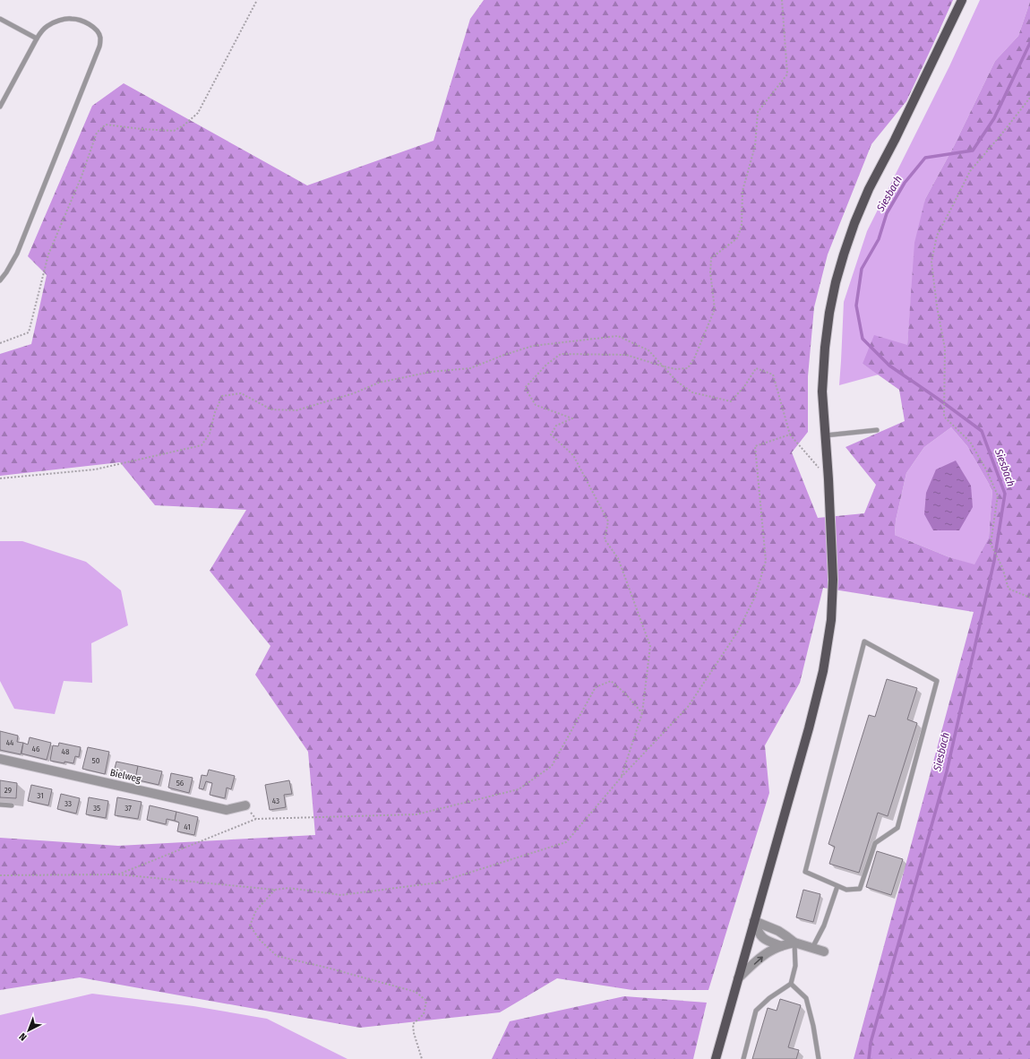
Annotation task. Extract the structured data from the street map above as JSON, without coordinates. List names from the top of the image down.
{
  "streets": {
    "street": ["Bielweg"]
  },
  "water": ["Siesbach"],
  "house_numbers": [
    "44",
    "46",
    "48",
    "50",
    "56",
    "29",
    "31",
    "43",
    "33",
    "35",
    "37",
    "41"
  ],
  "north": "bottom left"
}
